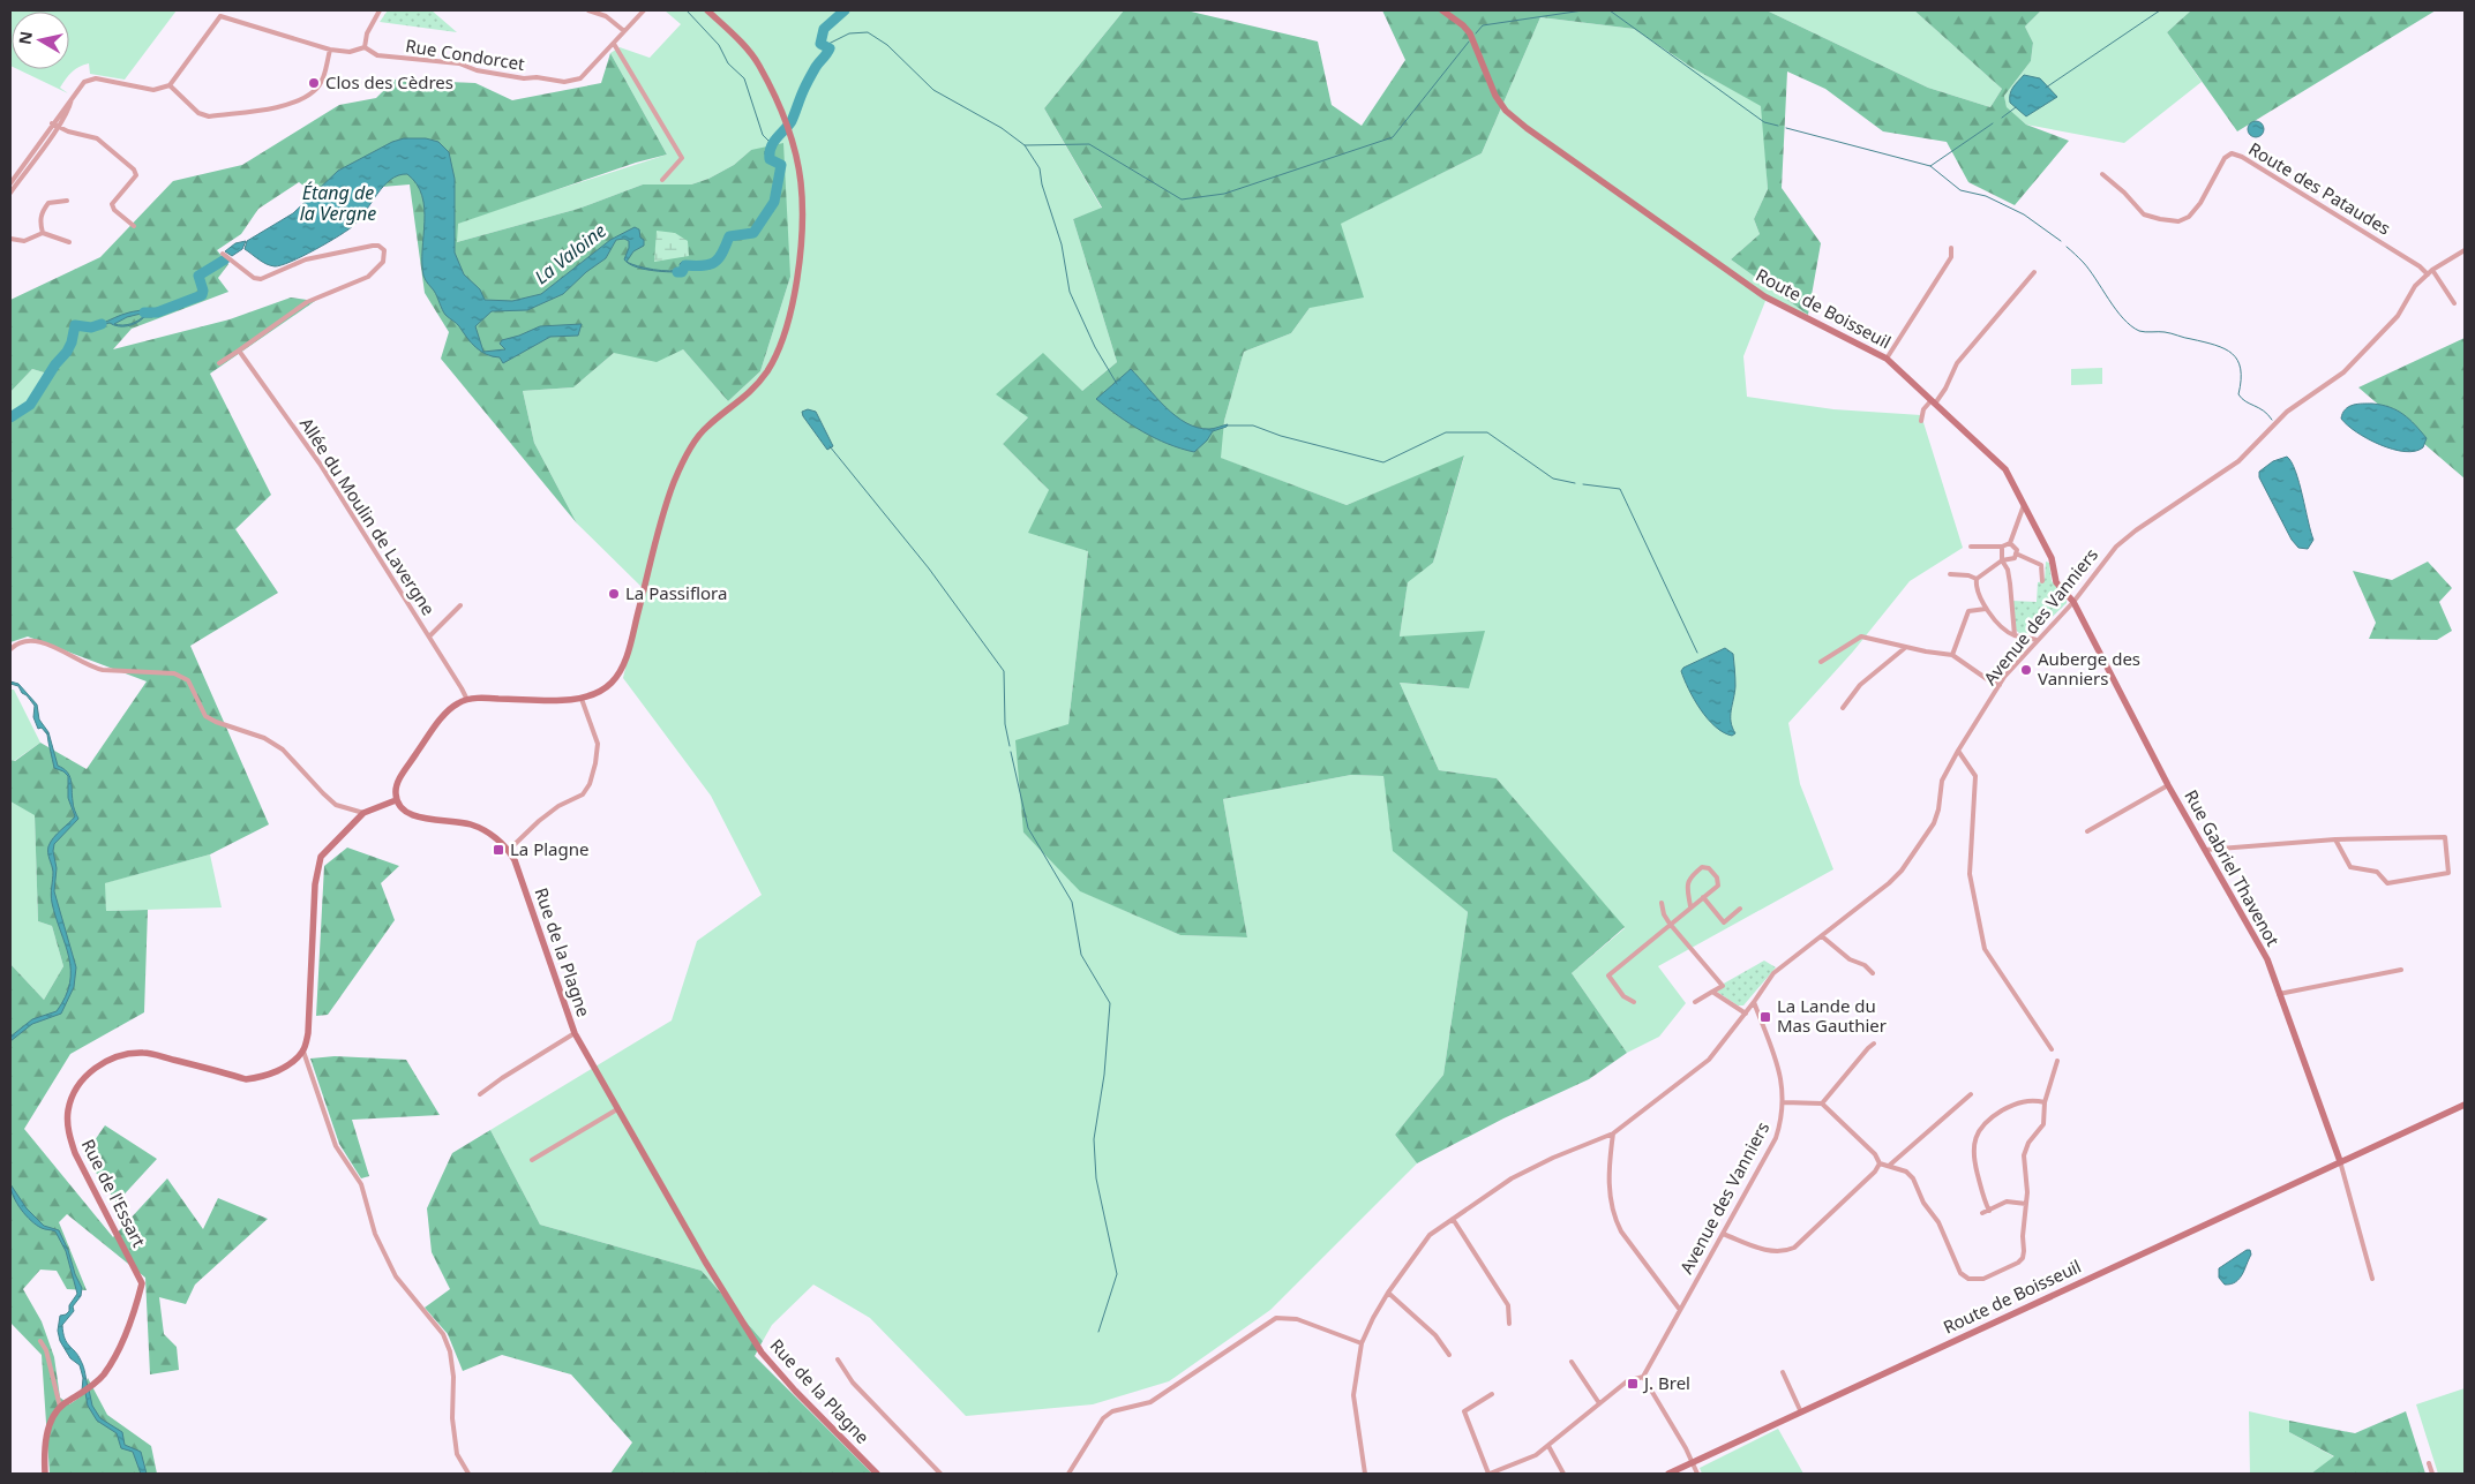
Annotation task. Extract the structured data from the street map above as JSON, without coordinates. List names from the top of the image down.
{
  "streets": {
    "street": [
      "Rue Condorcet",
      "Route des Pataudes",
      "Route de Boisseuil",
      "Allée du Moulin de Lavergne",
      "Avenue des Vanniers",
      "Rue Gabriel Thavenot",
      "Rue de la Plagne",
      "Rue de l'Essart"
    ]
  },
  "crossings": [
    ["Route des Pataudes", "Avenue des Vanniers"],
    ["Route de Boisseuil", "Avenue des Vanniers"],
    ["Route de Boisseuil", "Rue Gabriel Thavenot"],
    ["Avenue des Vanniers", "Rue Gabriel Thavenot"]
  ],
  "water": ["Étang de la Vergne", "La Valoine"],
  "places": {
    "other": ["Clos des Cèdres", "La Passiflora", "Auberge des Vanniers"],
    "transit": ["La Plagne", "La Lande du Mas Gauthier", "J. Brel"]
  },
  "north": "left"
}
